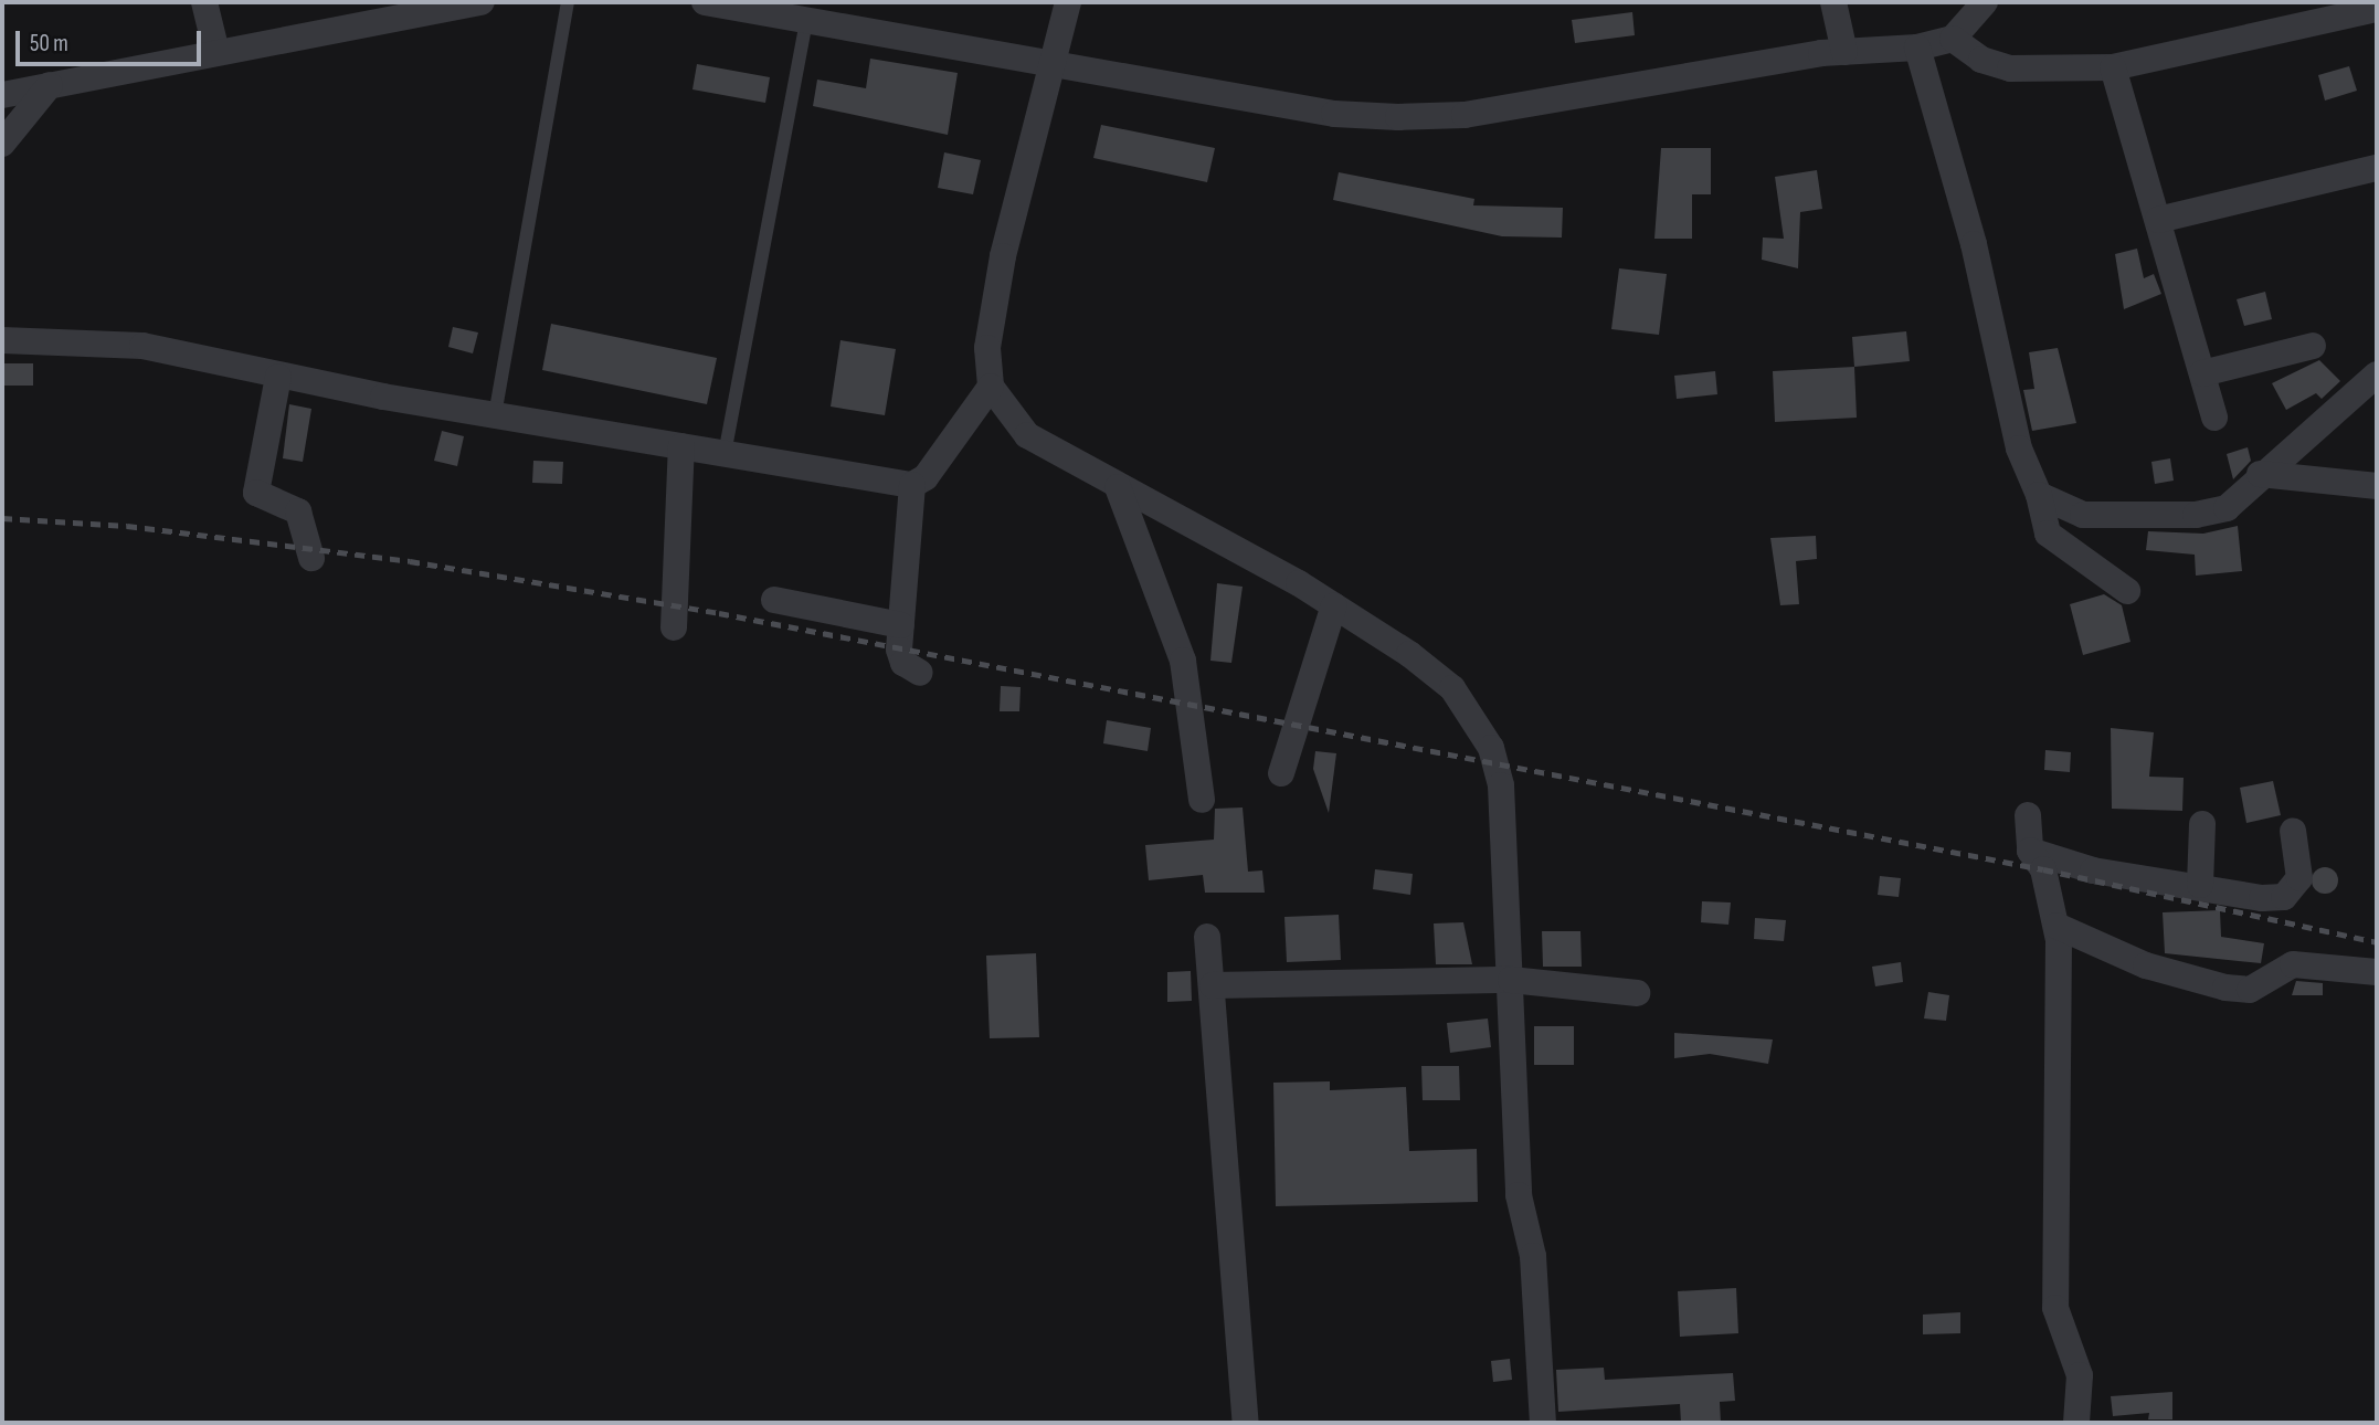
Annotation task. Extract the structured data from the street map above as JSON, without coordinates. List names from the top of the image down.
{
  "scale_bar": "50 m"
}
